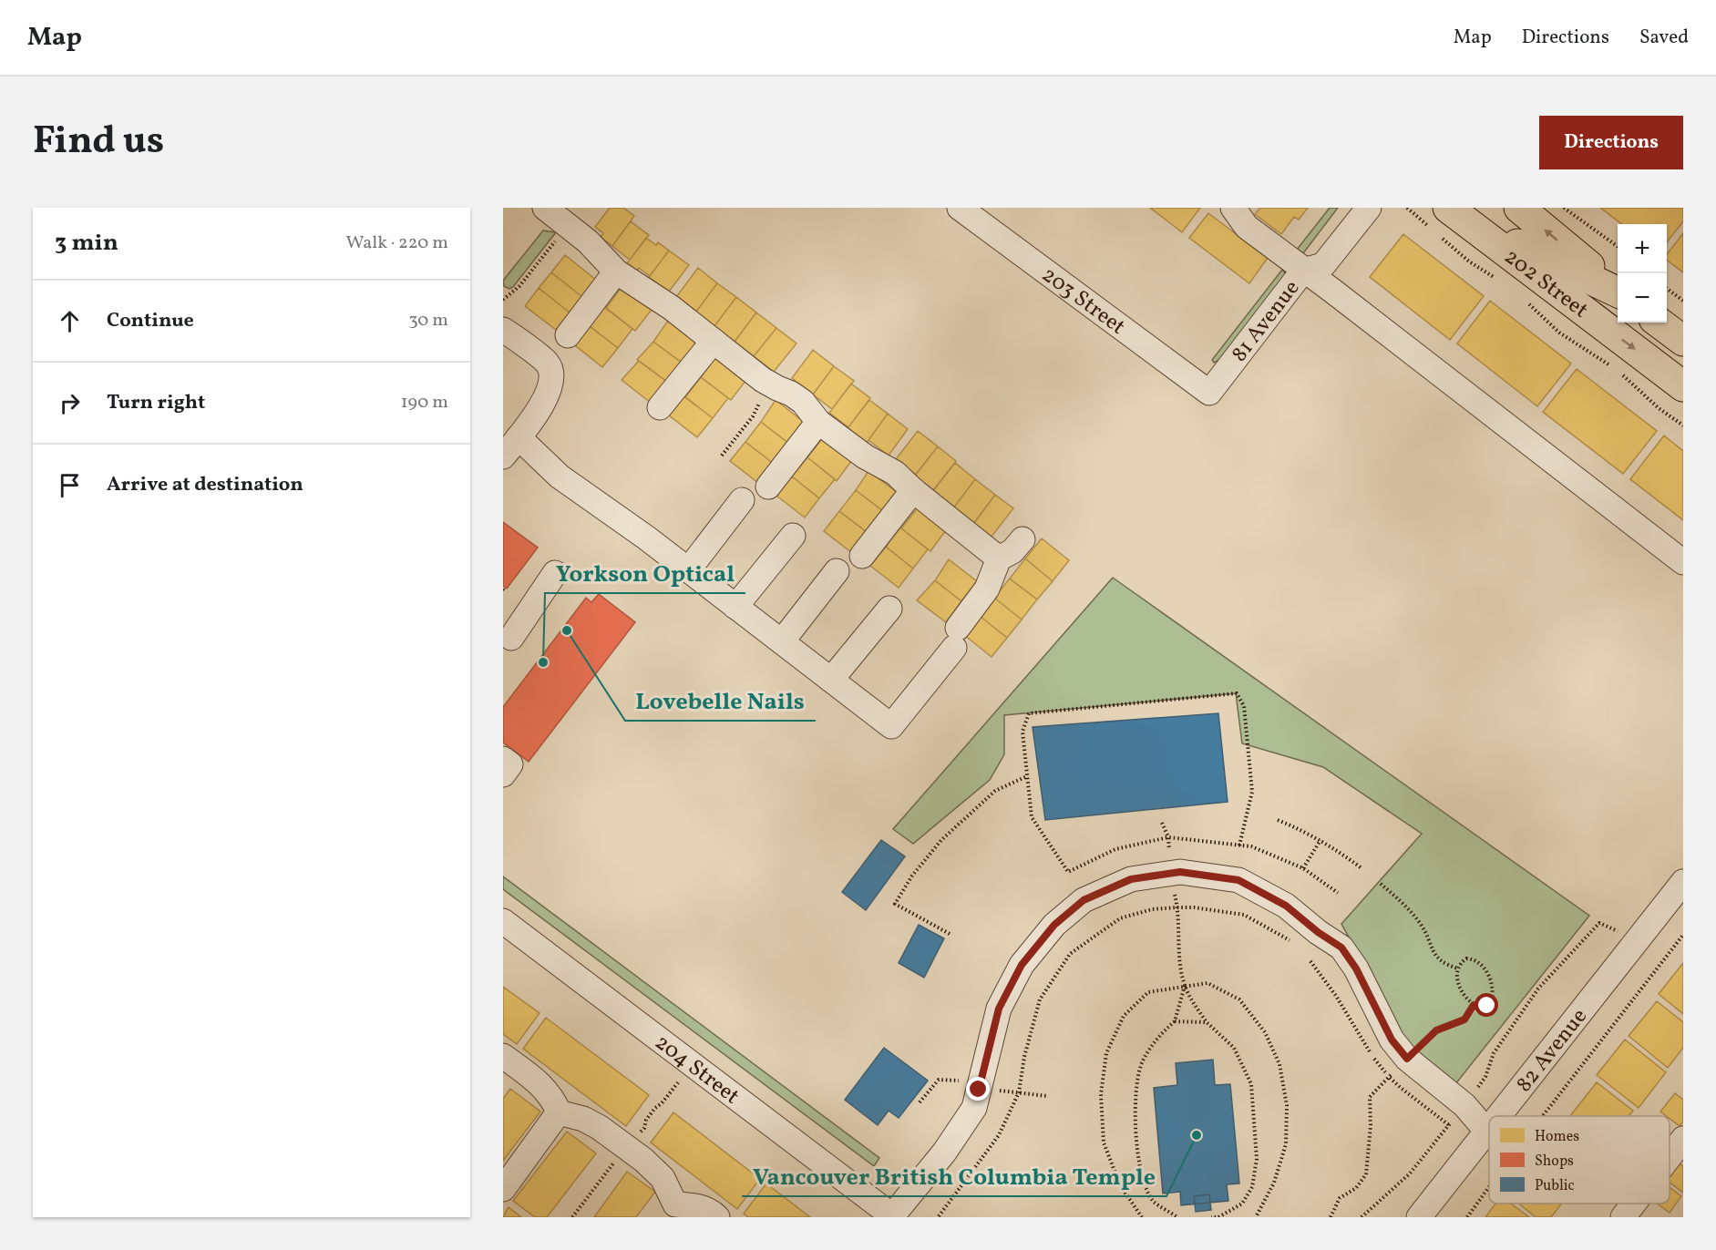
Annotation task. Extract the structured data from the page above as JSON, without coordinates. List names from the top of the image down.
{
  "streets": {
    "main road": ["202 Street"],
    "street": [
      "203 Street",
      "81 Avenue",
      "82 Avenue",
      "204 Street"
    ]
  },
  "crossings": [
    ["203 Street", "81 Avenue"]
  ],
  "places": ["Lovebelle Nails", "Yorkson Optical", "Vancouver British Columbia Temple"],
  "legend": ["Homes", "Shops", "Public"],
  "page": {
    "header": "Map",
    "nav": ["Map", "Directions", "Saved"],
    "title": "Find us",
    "buttons": "Directions",
    "heading": ["3 min", "Walk · 220 m"],
    "map_buttons": ["+", "−"],
    "list": [
      ["Continue", "30 m"],
      ["Turn right", "190 m"],
      "Arrive at destination"
    ]
  }
}
